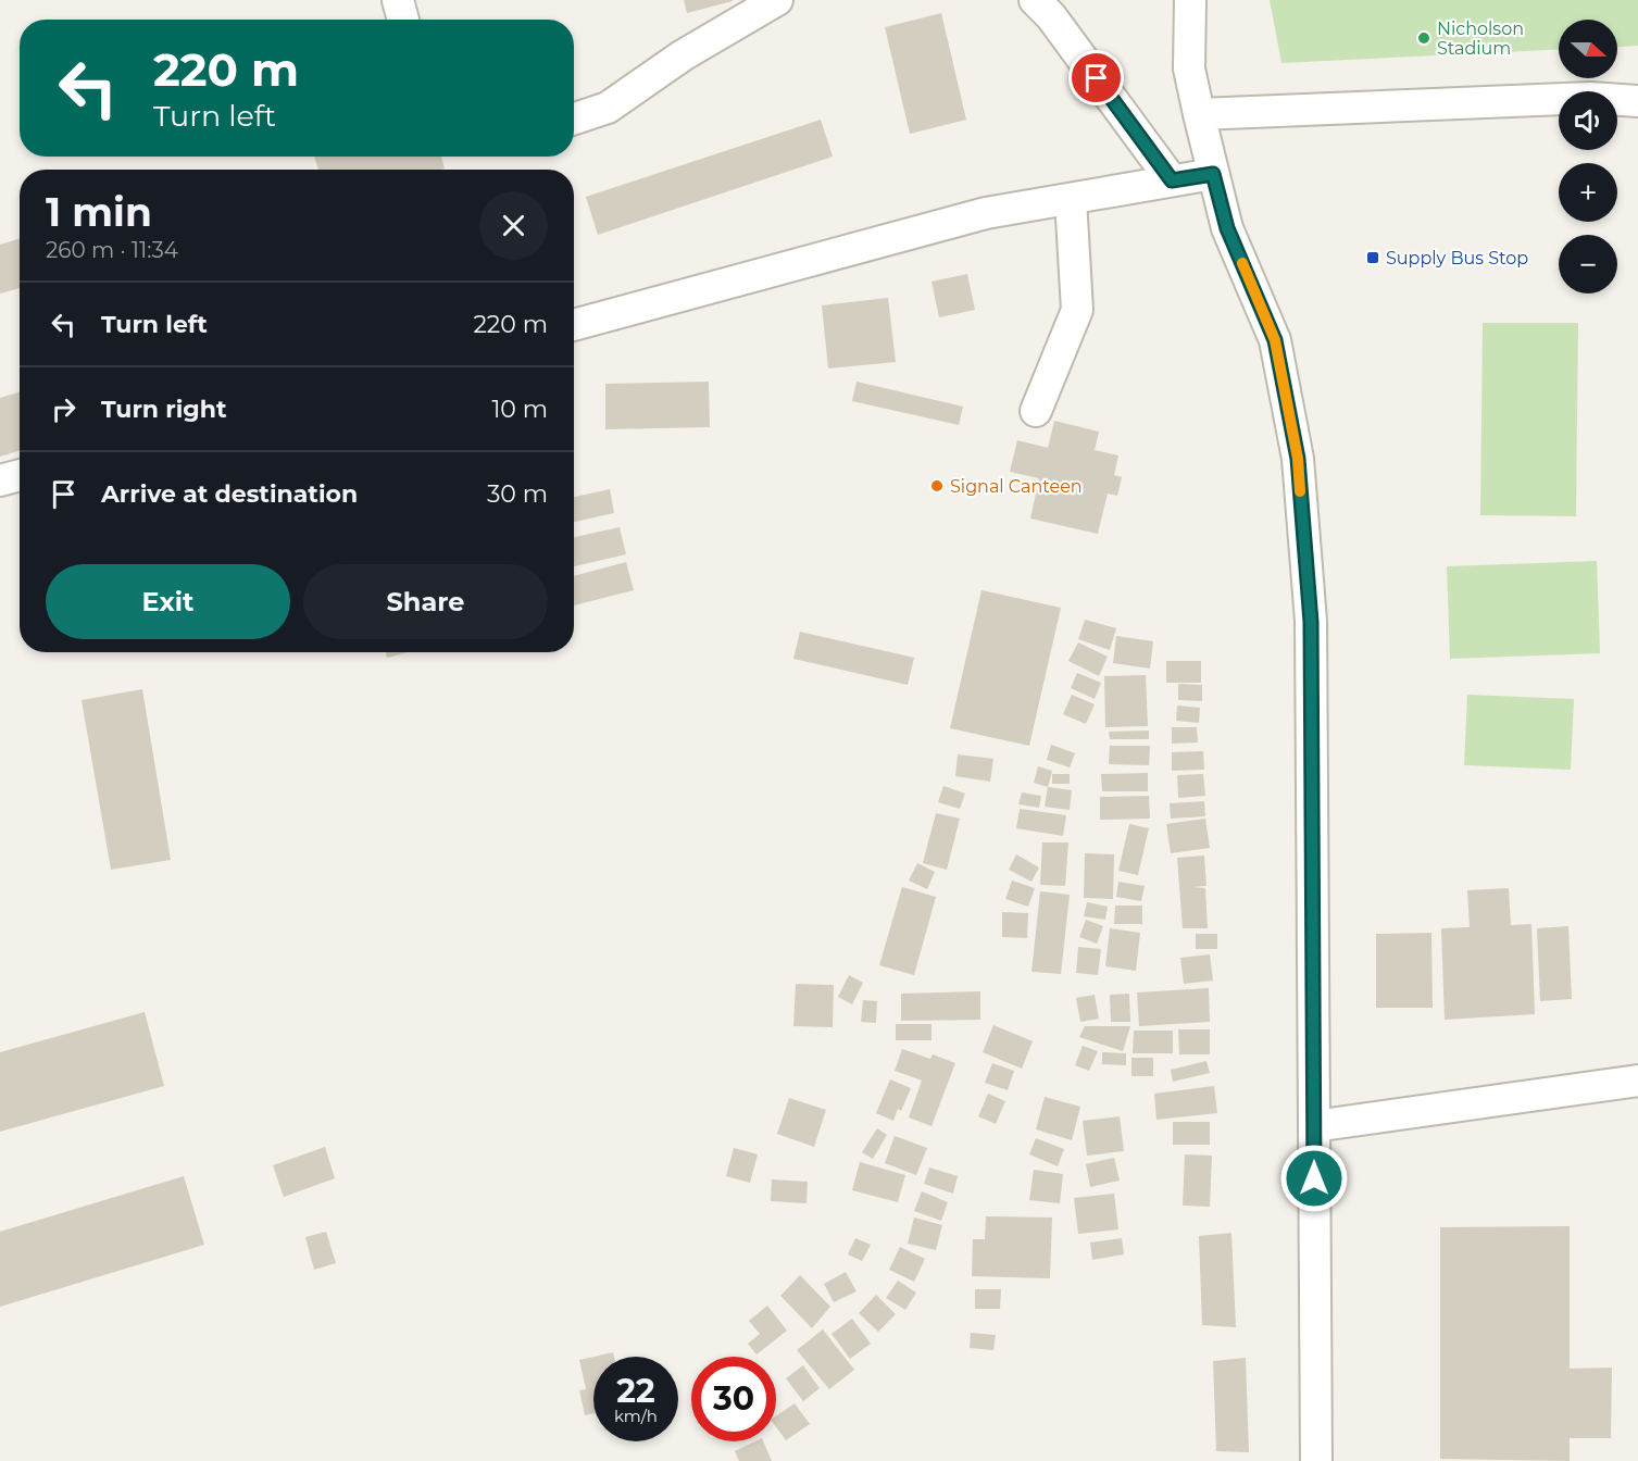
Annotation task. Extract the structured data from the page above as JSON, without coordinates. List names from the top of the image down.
{
  "places": {
    "other": ["Nicholson Stadium", "Signal Canteen"],
    "transit": ["Supply Bus Stop"]
  },
  "north": "right",
  "page": {
    "map_buttons": ["+", "−"],
    "turn": ["220 m", "Turn left"],
    "heading": ["1 min", "260 m · 11:34"],
    "list": [
      {
        "name": "Turn left",
        "value": "220 m"
      },
      {
        "name": "Turn right",
        "value": "10 m"
      },
      {
        "name": "Arrive at destination",
        "value": "30 m"
      }
    ],
    "buttons": ["Exit", "Share"],
    "speed": "22 km/h",
    "limit": "30"
  }
}
